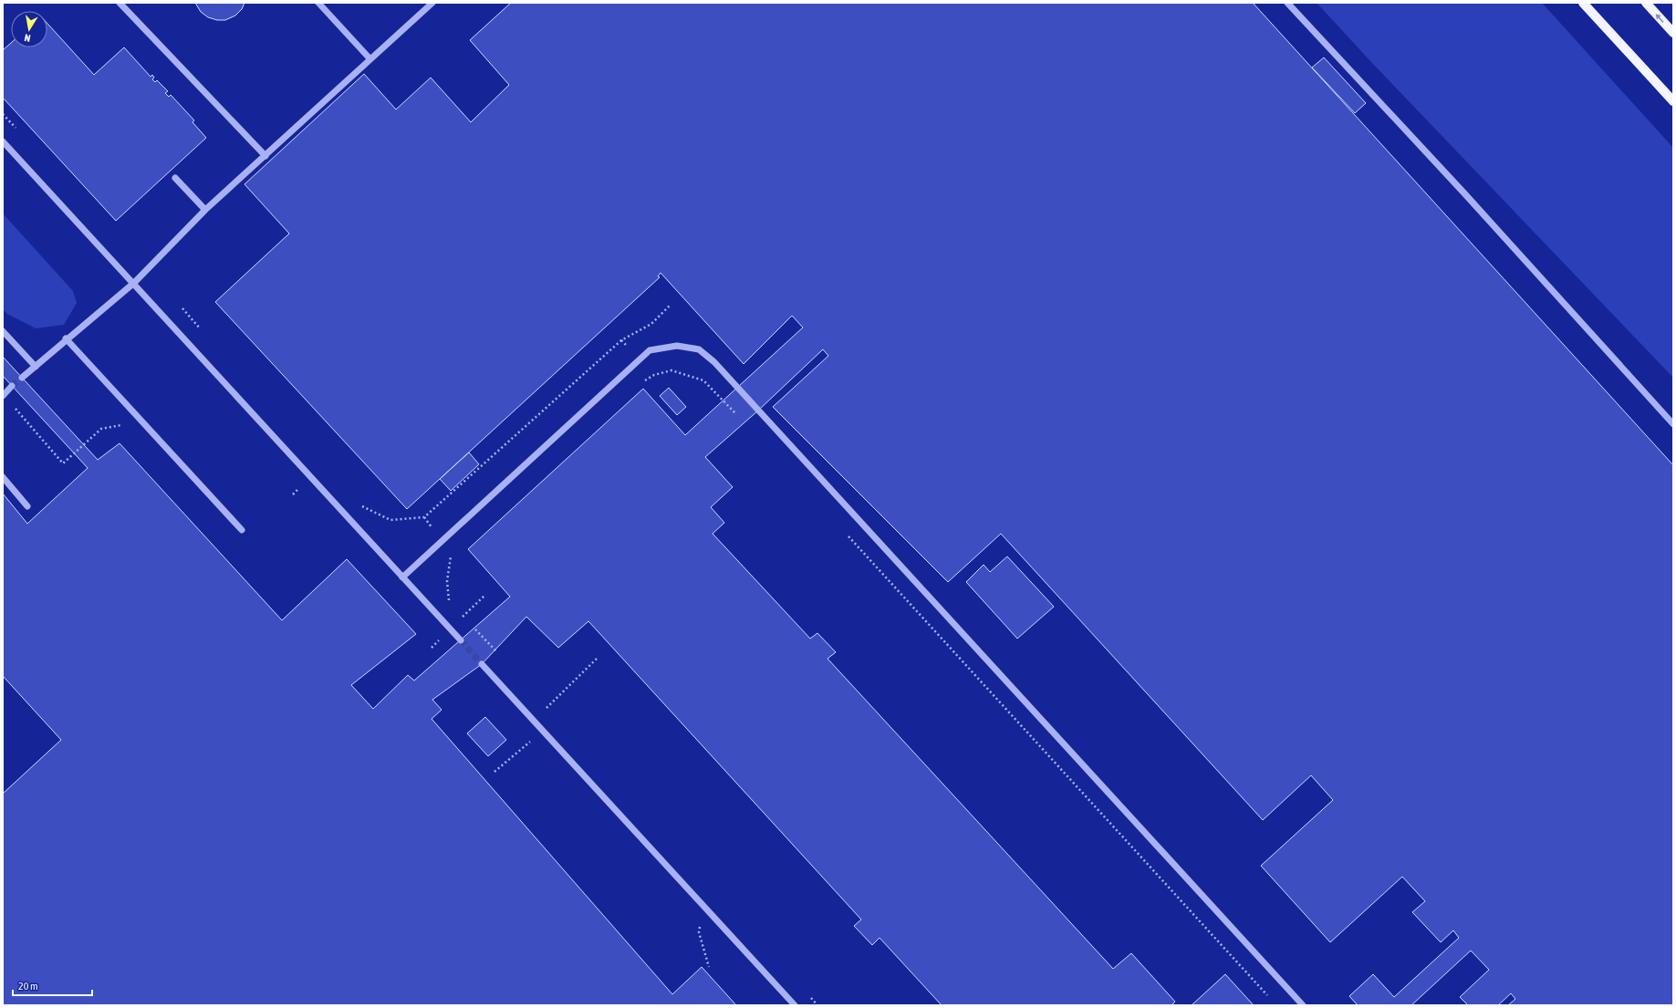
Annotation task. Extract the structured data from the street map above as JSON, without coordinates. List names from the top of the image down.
{
  "scale_bar": "20 m",
  "north": "bottom"
}
